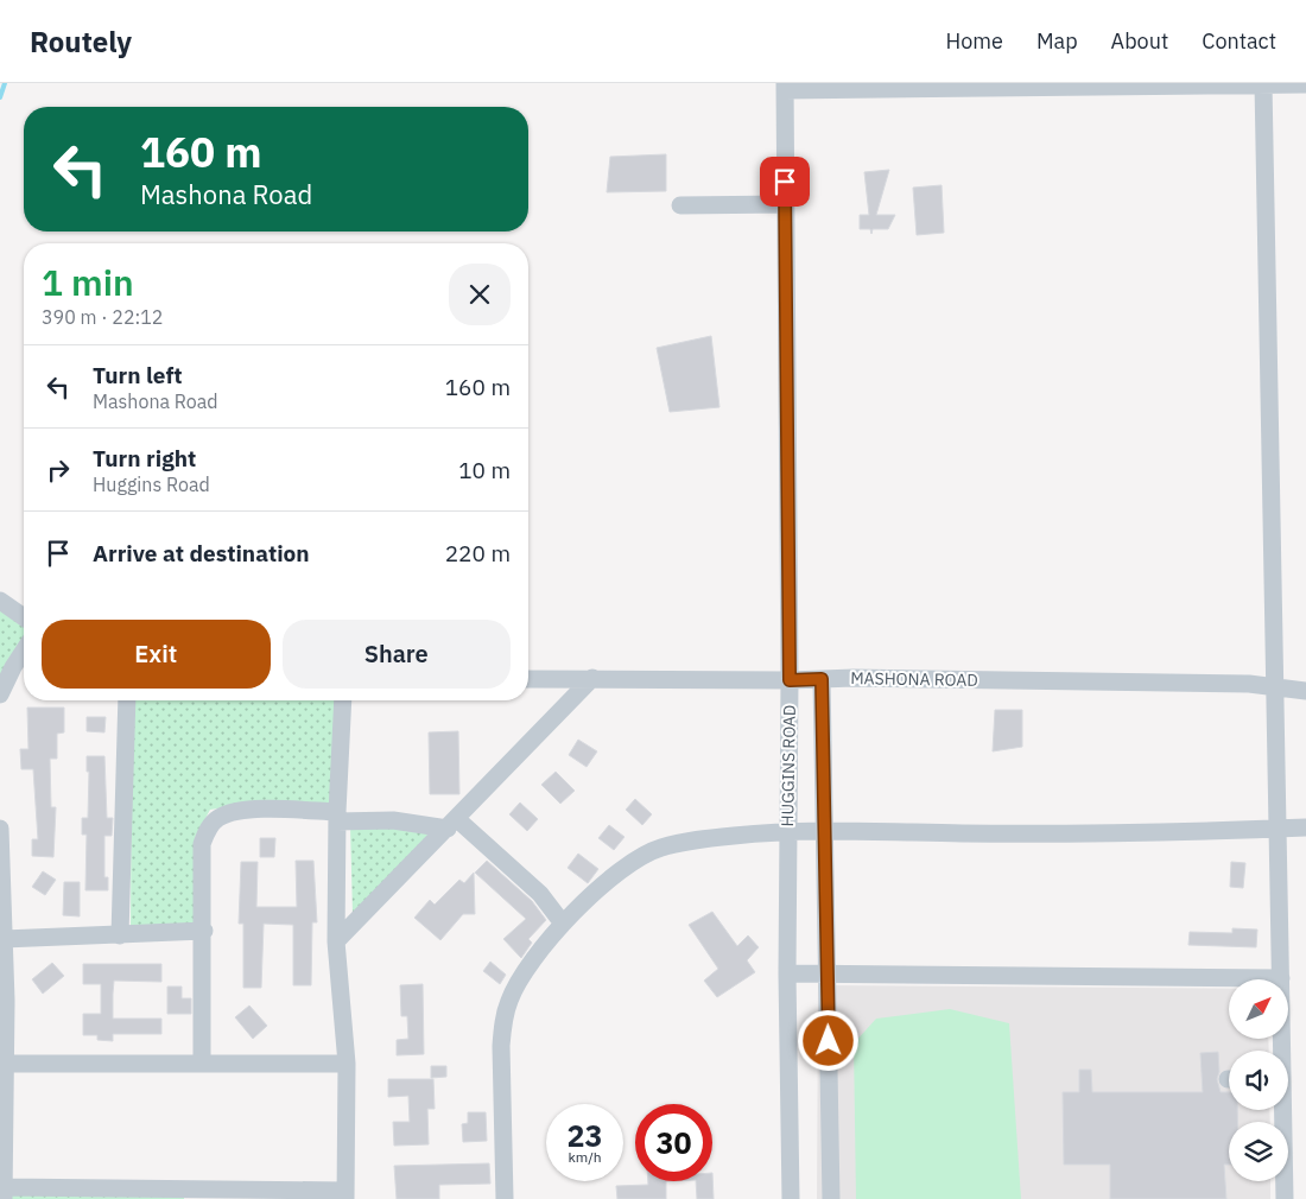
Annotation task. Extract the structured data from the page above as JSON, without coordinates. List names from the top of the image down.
{
  "streets": {
    "street": ["MASHONA ROAD", "HUGGINS ROAD"]
  },
  "crossings": [
    ["MASHONA ROAD", "HUGGINS ROAD"]
  ],
  "north": "top right",
  "page": {
    "header": "Routely",
    "nav": [
      "Home",
      "Map",
      "About",
      "Contact"
    ],
    "turn": ["160 m", "Mashona Road"],
    "heading": ["1 min", "390 m · 22:12"],
    "list": [
      {
        "name": "Turn left",
        "note": "Mashona Road",
        "value": "160 m"
      },
      {
        "name": "Turn right",
        "note": "Huggins Road",
        "value": "10 m"
      },
      {
        "name": "Arrive at destination",
        "value": "220 m"
      }
    ],
    "buttons": ["Exit", "Share"],
    "speed": "23 km/h",
    "limit": "30"
  }
}
